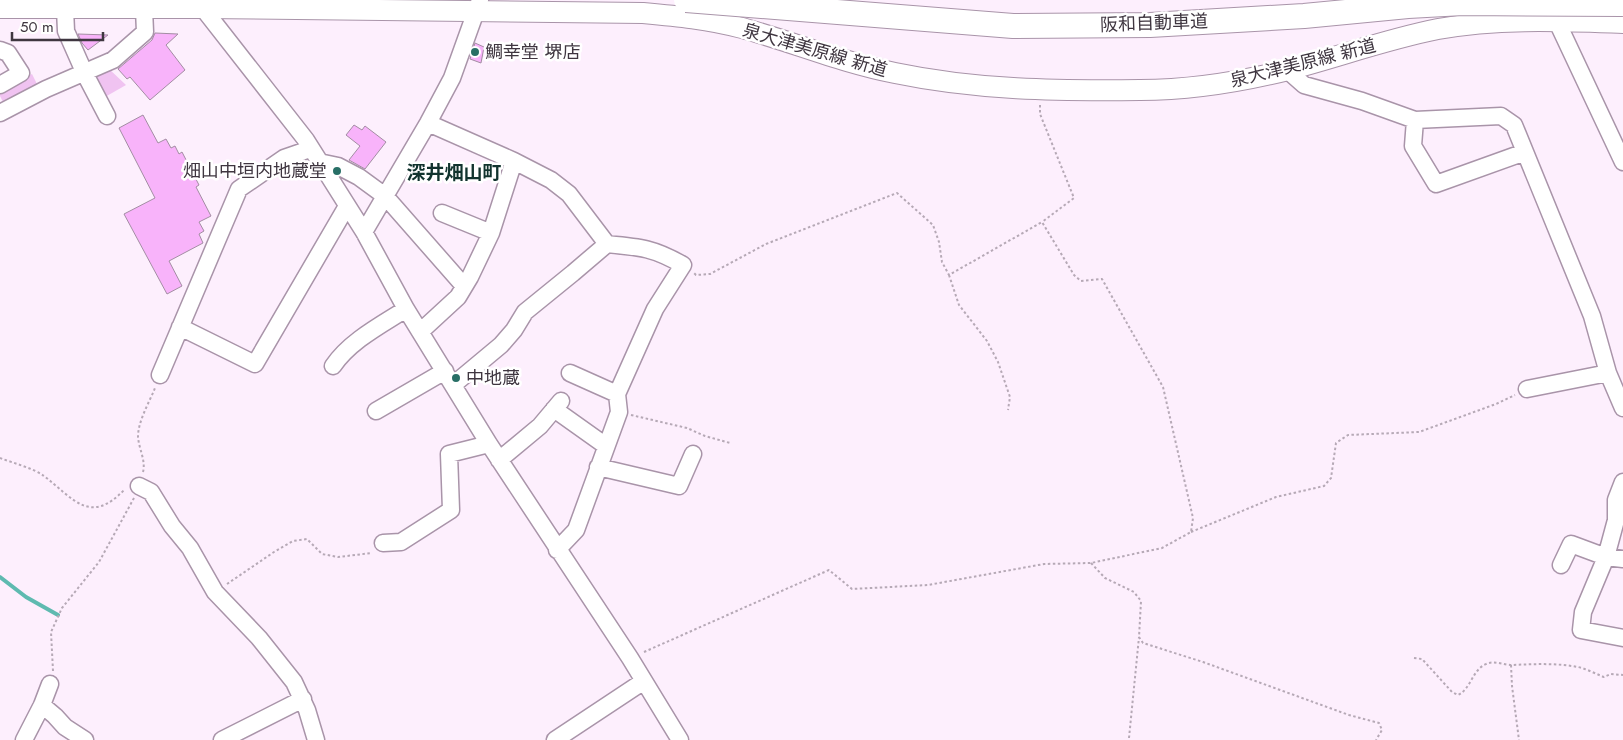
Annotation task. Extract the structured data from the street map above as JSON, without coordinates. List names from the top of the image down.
{
  "streets": {
    "highway": ["阪和自動車道"],
    "main road": ["泉大津美原線 新道"]
  },
  "districts": ["深井畑山町"],
  "places": ["鯛幸堂 堺店", "畑山中垣内地蔵堂", "中地蔵"],
  "scale_bar": "50 m"
}
